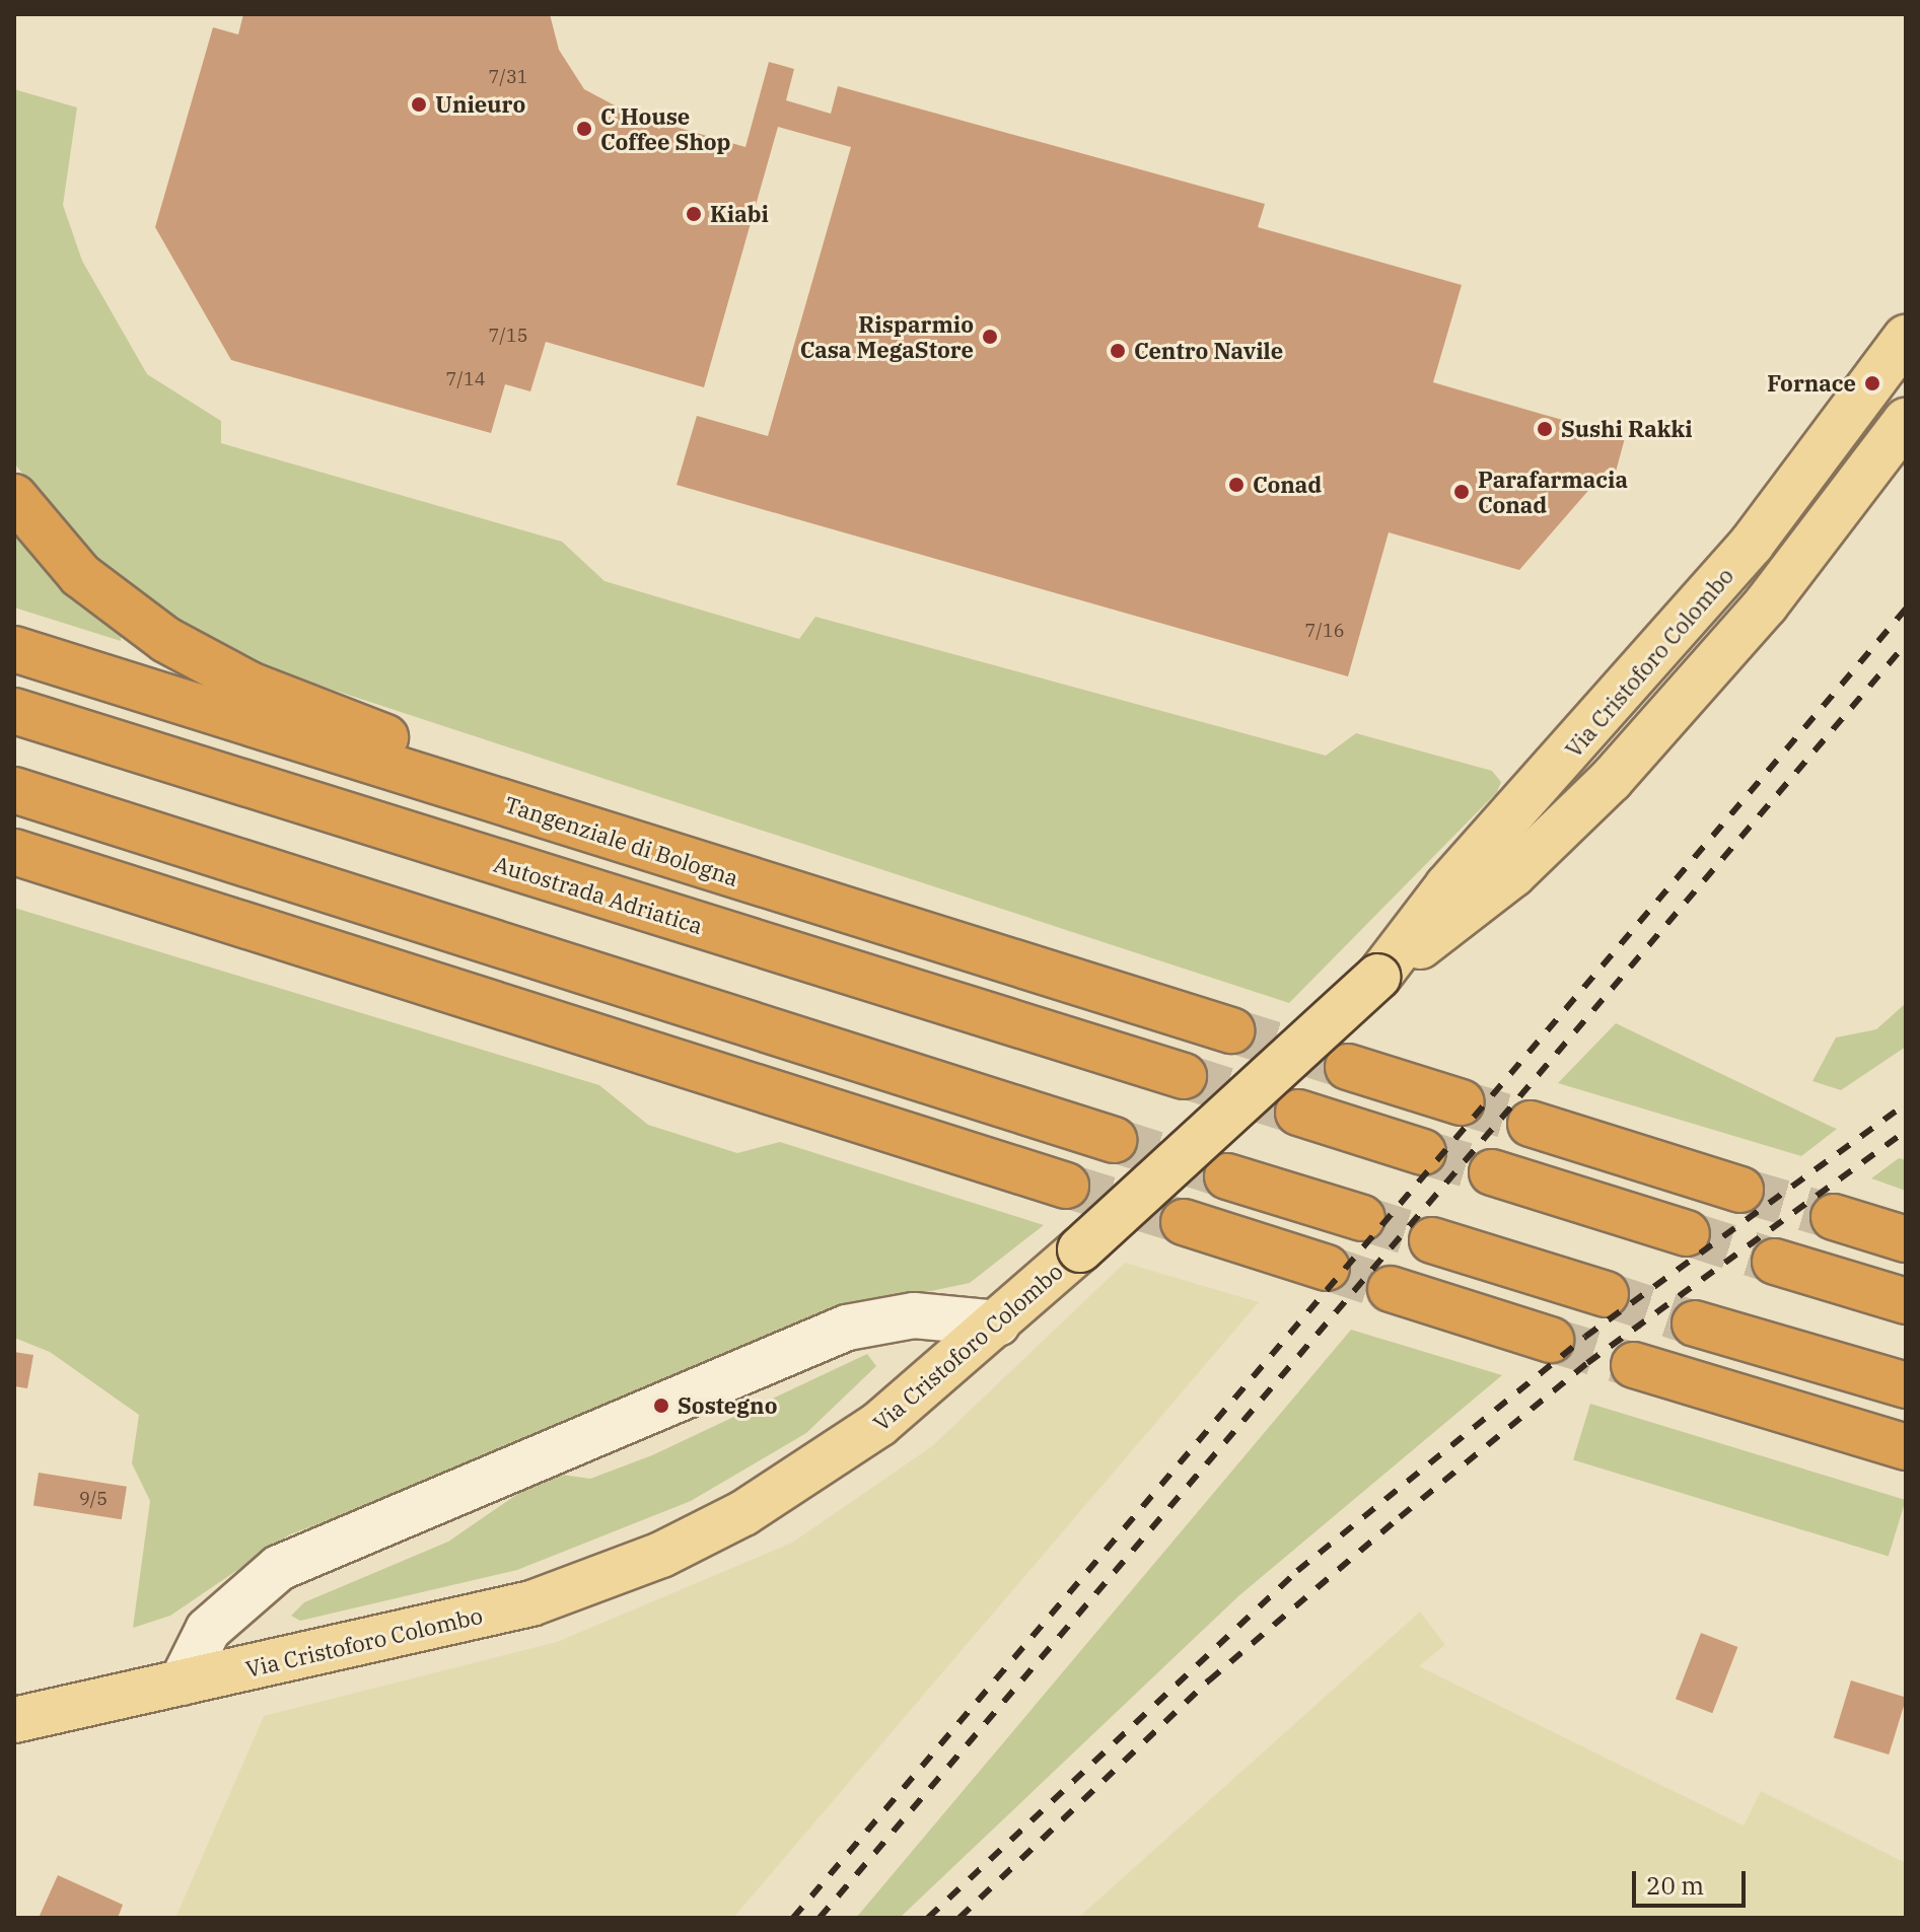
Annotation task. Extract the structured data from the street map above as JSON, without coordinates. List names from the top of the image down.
{
  "streets": {
    "highway": ["Tangenziale di Bologna", "Autostrada Adriatica"],
    "main road": ["Via Cristoforo Colombo"]
  },
  "places": [
    "Unieuro",
    "C House Coffee Shop",
    "Kiabi",
    "Risparmio Casa MegaStore",
    "Centro Navile",
    "Fornace",
    "Sushi Rakki",
    "Conad",
    "Parafarmacia Conad",
    "Sostegno"
  ],
  "house_numbers": [
    "7/31",
    "7/15",
    "7/14",
    "7/16",
    "9/5"
  ],
  "scale_bar": "20 m"
}
